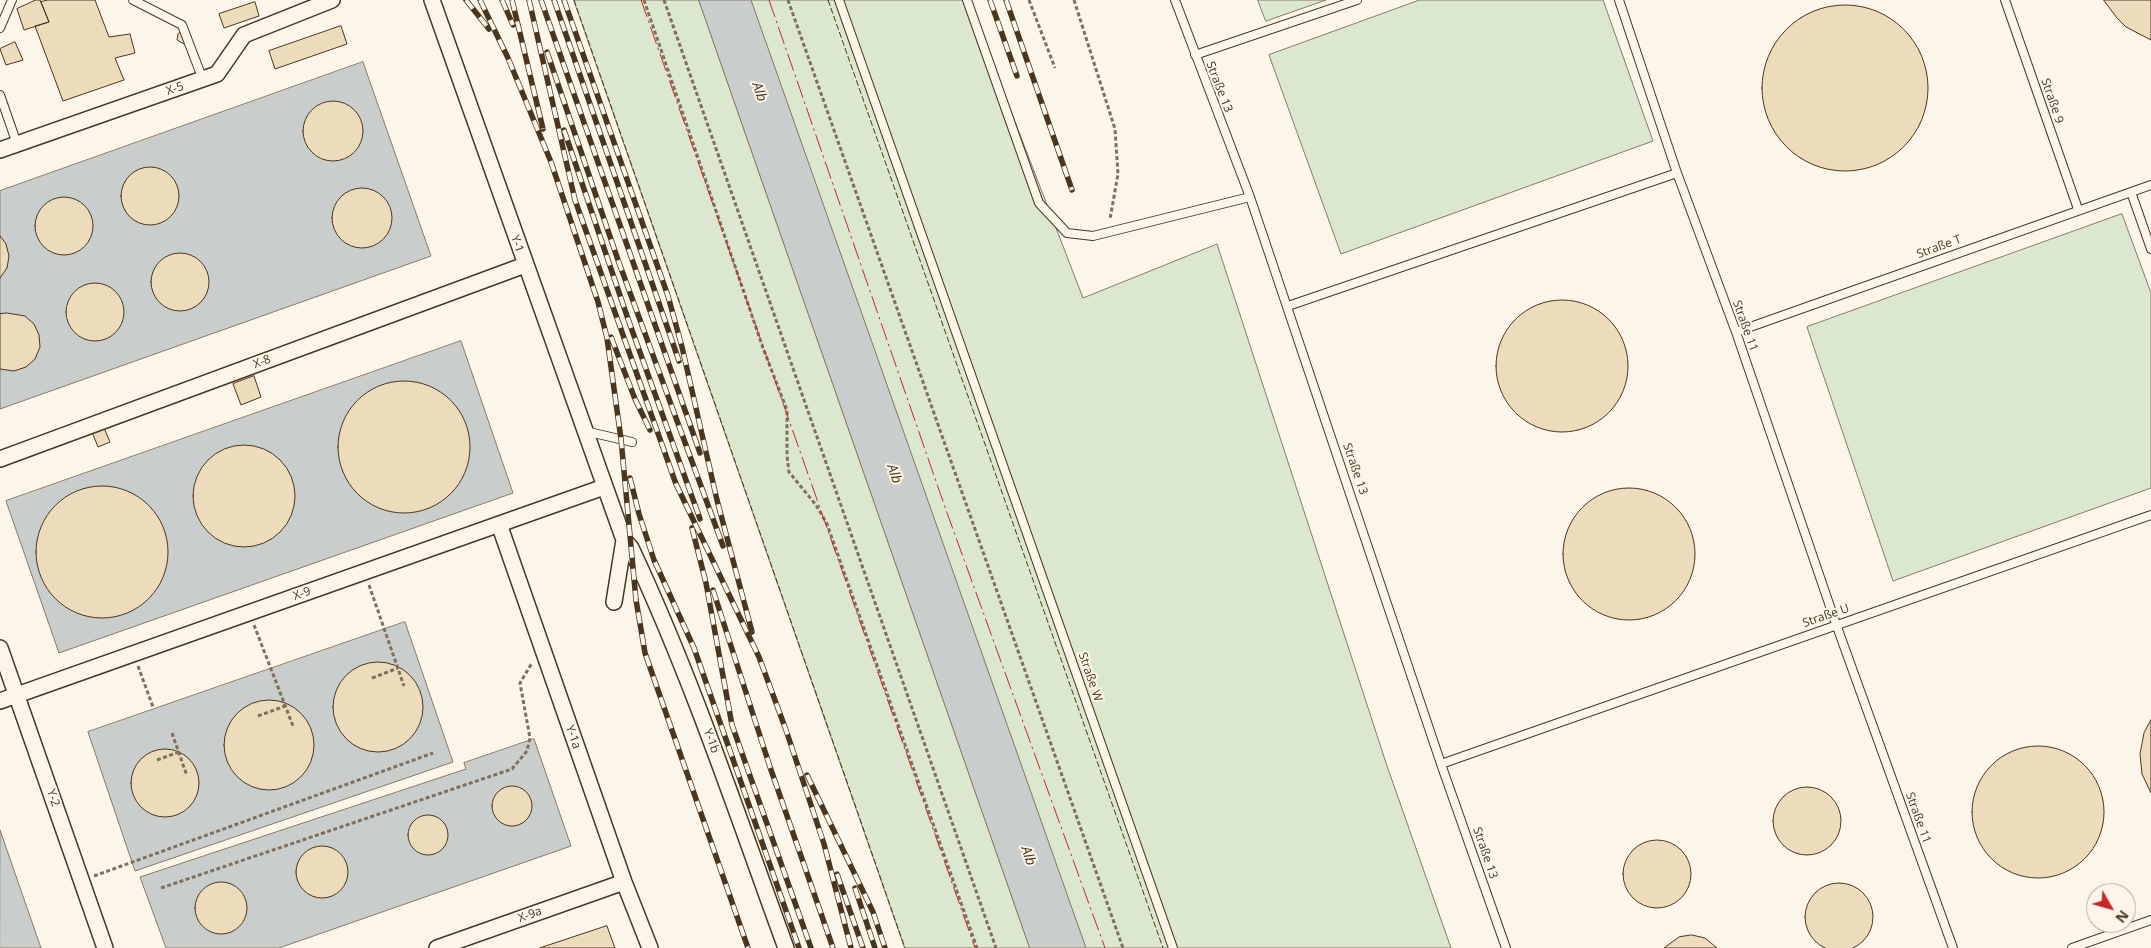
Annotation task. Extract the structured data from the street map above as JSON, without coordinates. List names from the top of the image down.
{
  "streets": {
    "street": [
      "X-5",
      "Y-1",
      "X-8",
      "X-9",
      "Y-1a",
      "Y-1b",
      "Y-2",
      "X-9a"
    ],
    "lane": [
      "Straße 13",
      "Straße 9",
      "Straße T",
      "Straße 11",
      "Straße U",
      "Straße W"
    ]
  },
  "crossings": [
    ["Straße 13", "Straße U"],
    ["Straße 9", "Straße T"],
    ["Y-1", "X-8"],
    ["Y-1", "X-9"],
    ["Y-1", "Y-1b"],
    ["Straße T", "Straße 11"],
    ["Straße 11", "Straße U"],
    ["X-9", "Y-1a"],
    ["X-9", "Y-1b"],
    ["X-9", "Y-2"],
    ["Y-1a", "X-9a"]
  ],
  "water": ["Alb"],
  "north": "bottom right"
}
